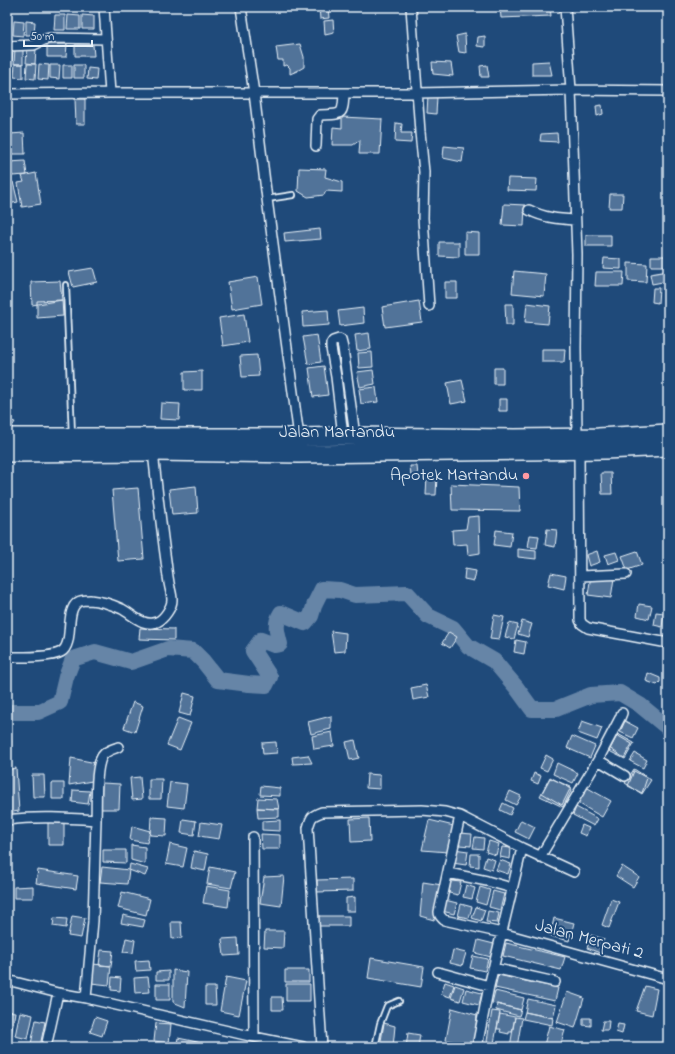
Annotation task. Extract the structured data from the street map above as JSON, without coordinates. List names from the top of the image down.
{
  "streets": {
    "highway": ["Jalan Martandu"],
    "street": ["Jalan Merpati 2"]
  },
  "places": ["Apotek Martandu"],
  "scale_bar": "50 m"
}
